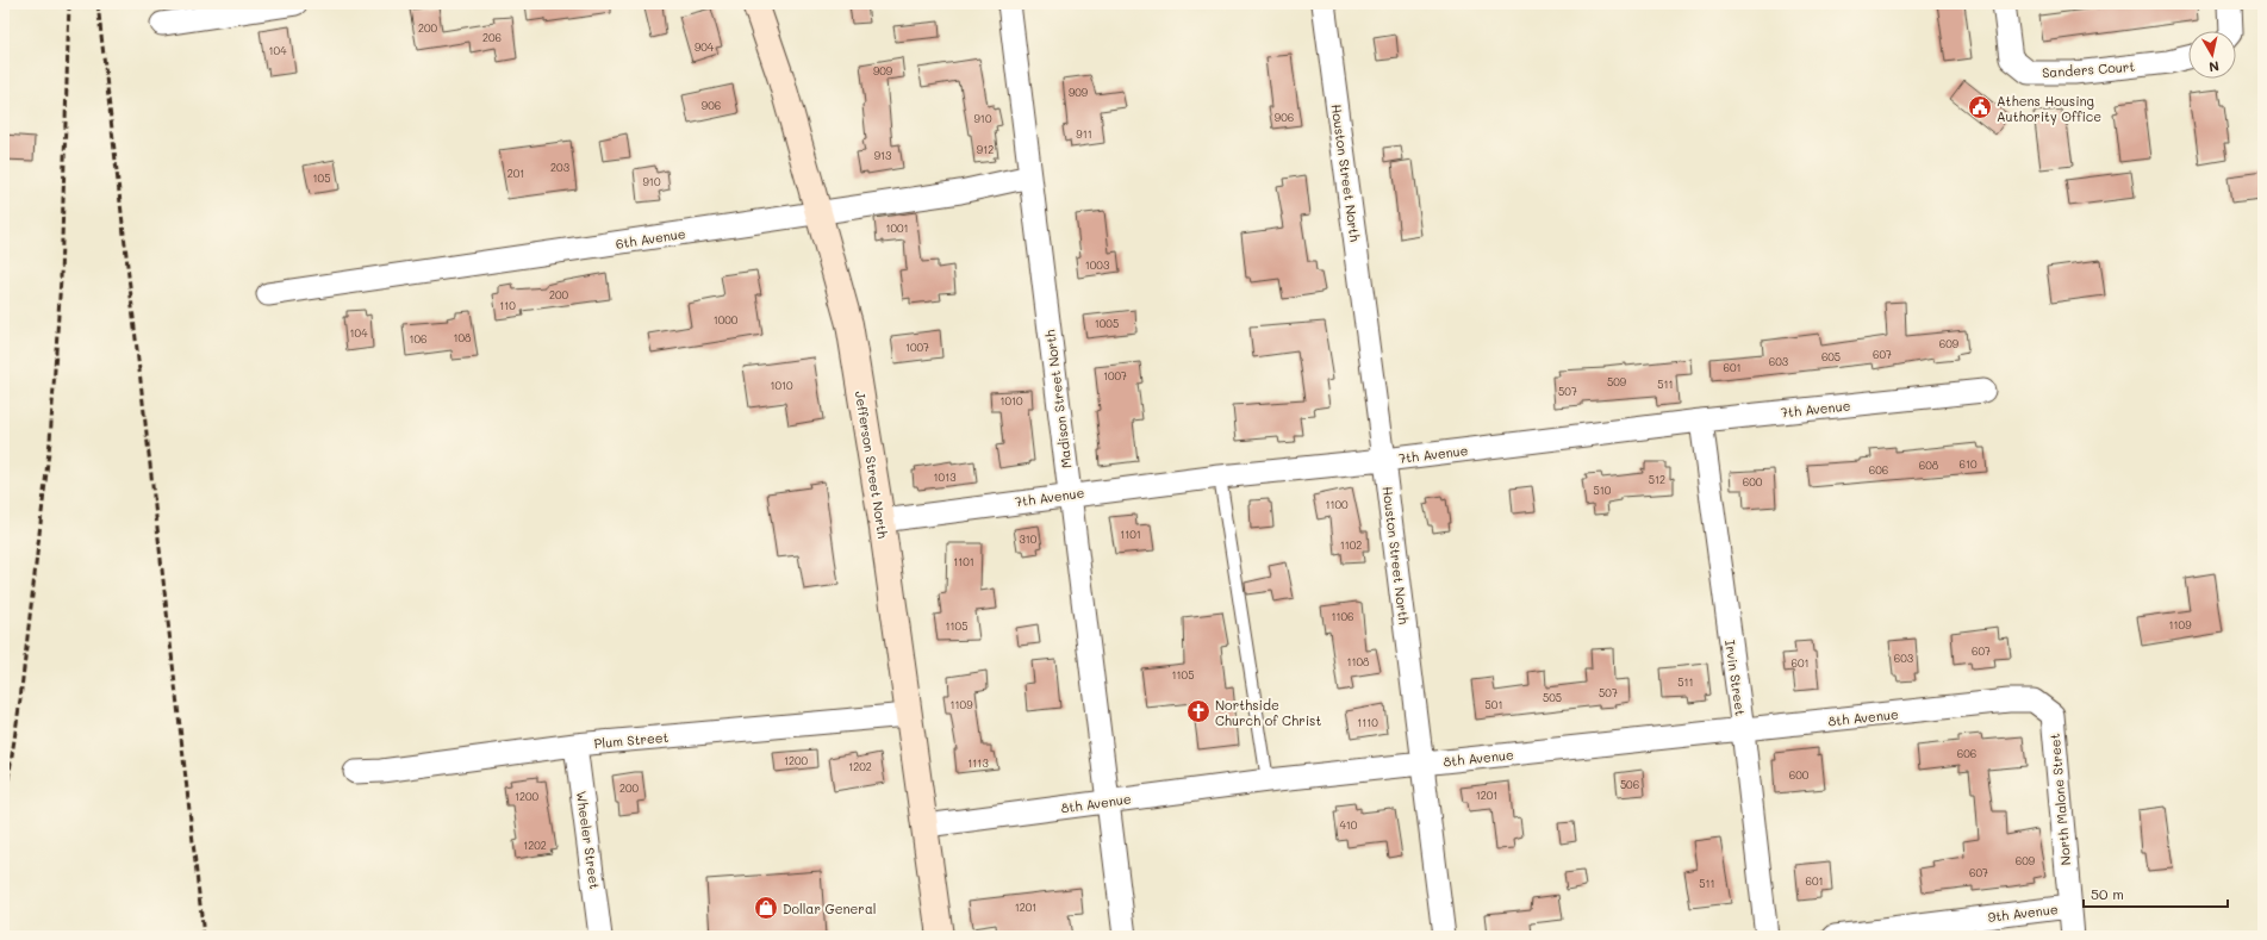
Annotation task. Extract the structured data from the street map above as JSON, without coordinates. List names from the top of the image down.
{
  "streets": {
    "main road": ["Jefferson Street North"],
    "street": [
      "Sanders Court",
      "Houston Street North",
      "6th Avenue",
      "Madison Street North",
      "7th Avenue",
      "Irvin Street",
      "8th Avenue",
      "Plum Street",
      "North Malone Street",
      "Wheeler Street",
      "9th Avenue"
    ]
  },
  "crossings": [
    ["Houston Street North", "7th Avenue"],
    ["Houston Street North", "8th Avenue"],
    ["6th Avenue", "Madison Street North"],
    ["6th Avenue", "Jefferson Street North"],
    ["Madison Street North", "7th Avenue"],
    ["Madison Street North", "8th Avenue"],
    ["7th Avenue", "Jefferson Street North"],
    ["7th Avenue", "Irvin Street"],
    ["Jefferson Street North", "8th Avenue"],
    ["Jefferson Street North", "Plum Street"],
    ["Irvin Street", "8th Avenue"],
    ["8th Avenue", "North Malone Street"],
    ["Plum Street", "Wheeler Street"],
    ["North Malone Street", "9th Avenue"]
  ],
  "places": {
    "public building": ["Athens Housing Authority Office"],
    "church": ["Northside Church of Christ"],
    "shop": ["Dollar General"]
  },
  "house_numbers": [
    "200",
    "206",
    "904",
    "104",
    "909",
    "909",
    "906",
    "906",
    "910",
    "911",
    "912",
    "913",
    "203",
    "201",
    "105",
    "910",
    "1001",
    "1003",
    "200",
    "110",
    "1000",
    "1005",
    "104",
    "108",
    "106",
    "609",
    "1007",
    "607",
    "605",
    "603",
    "601",
    "1007",
    "509",
    "511",
    "1010",
    "507",
    "1010",
    "610",
    "608",
    "606",
    "1013",
    "512",
    "600",
    "510",
    "1100",
    "1101",
    "310",
    "1102",
    "1101",
    "1106",
    "1109",
    "1105",
    "607",
    "603",
    "1108",
    "601",
    "1105",
    "511",
    "507",
    "505",
    "1109",
    "501",
    "1110",
    "606",
    "1200",
    "1113",
    "1202",
    "600",
    "506",
    "200",
    "1201",
    "1200",
    "410",
    "1202",
    "609",
    "607",
    "601",
    "511",
    "1201"
  ],
  "scale_bar": "50 m",
  "north": "bottom"
}
